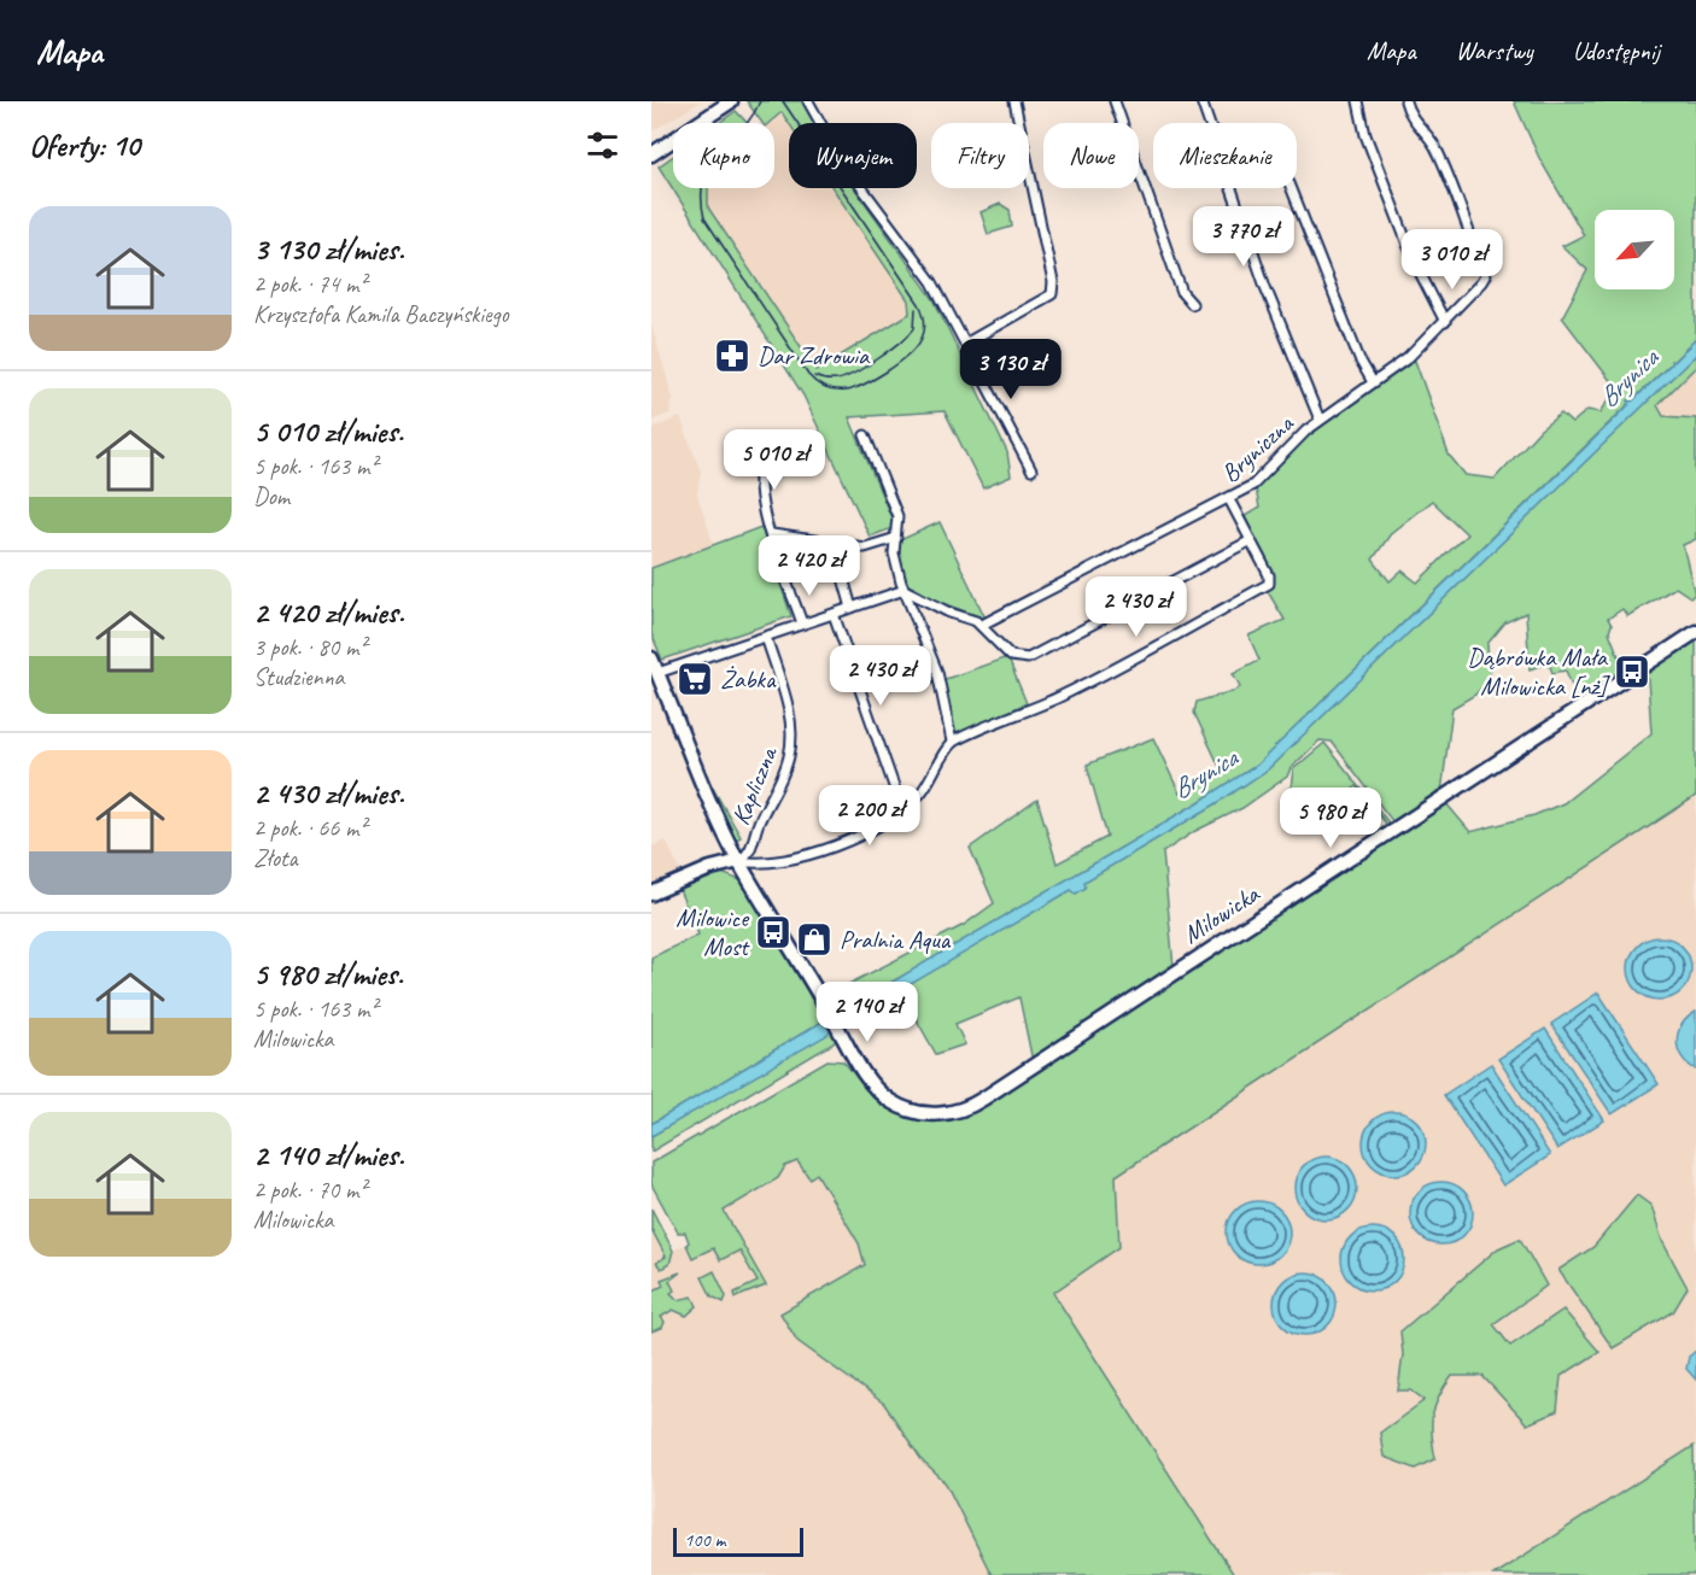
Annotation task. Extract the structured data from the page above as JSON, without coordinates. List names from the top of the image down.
{
  "streets": {
    "street": ["Bryniczna", "Kapliczna", "Milowicka"]
  },
  "crossings": [
    ["Kapliczna", "Milowicka"]
  ],
  "water": ["Brynica"],
  "places": {
    "pharmacy": ["Dar Zdrowia"],
    "bus stop": ["Dąbrówka Mała Milowicka [nż]", "Milowice Most"],
    "supermarket": ["Żabka"],
    "shop": ["Pralnia Aqua"]
  },
  "scale_bar": "100 m",
  "north": "bottom left",
  "page": {
    "header": "Mapa",
    "nav": ["Mapa", "Warstwy", "Udostępnij"],
    "heading": "Oferty: 10",
    "chip": [
      "Kupno",
      "Wynajem",
      "Filtry",
      "Nowe",
      "Mieszkanie"
    ],
    "list": [
      {
        "name": "3 130 zł/mies.",
        "note": "2 pok. · 74 m² · Krzysztofa Kamila Baczyńskiego"
      },
      {
        "name": "5 010 zł/mies.",
        "note": "5 pok. · 163 m² · Dom"
      },
      {
        "name": "2 420 zł/mies.",
        "note": "3 pok. · 80 m² · Studzienna"
      },
      {
        "name": "2 430 zł/mies.",
        "note": "2 pok. · 66 m² · Złota"
      },
      {
        "name": "5 980 zł/mies.",
        "note": "5 pok. · 163 m² · Milowicka"
      },
      {
        "name": "2 140 zł/mies.",
        "note": "2 pok. · 70 m² · Milowicka"
      }
    ],
    "price": [
      "3 770 zł",
      "3 010 zł",
      "3 130 zł",
      "5 010 zł",
      "2 420 zł",
      "2 430 zł",
      "2 430 zł",
      "2 200 zł",
      "5 980 zł",
      "2 140 zł"
    ],
    "scale": "100 m"
  }
}
